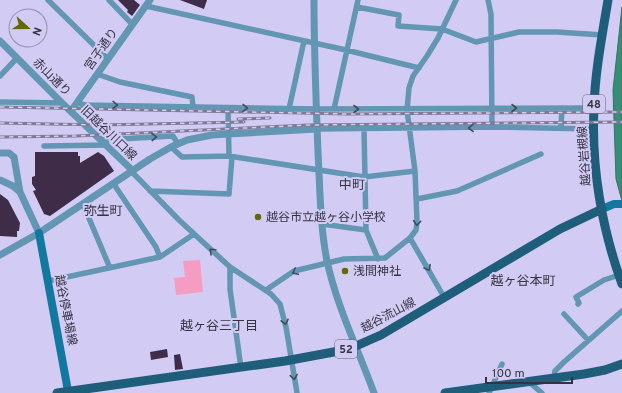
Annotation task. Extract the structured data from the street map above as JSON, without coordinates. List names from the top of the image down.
{
  "streets": {
    "main road": [
      "48",
      "越谷岩槻線",
      "越谷停車場線",
      "越谷流山線",
      "52"
    ],
    "street": ["宮子通り", "赤山通り", "旧越谷川口線"]
  },
  "crossings": [
    ["宮子通り", "赤山通り"],
    ["宮子通り", "旧越谷川口線"],
    ["赤山通り", "旧越谷川口線"],
    ["越谷岩槻線", "越谷流山線"],
    ["越谷停車場線", "越谷流山線"]
  ],
  "districts": [
    "中町",
    "弥生町",
    "越ヶ谷本町",
    "越ヶ谷三丁目"
  ],
  "places": ["越谷市立越ヶ谷小学校", "浅間神社"],
  "scale_bar": "100 m",
  "north": "right"
}
